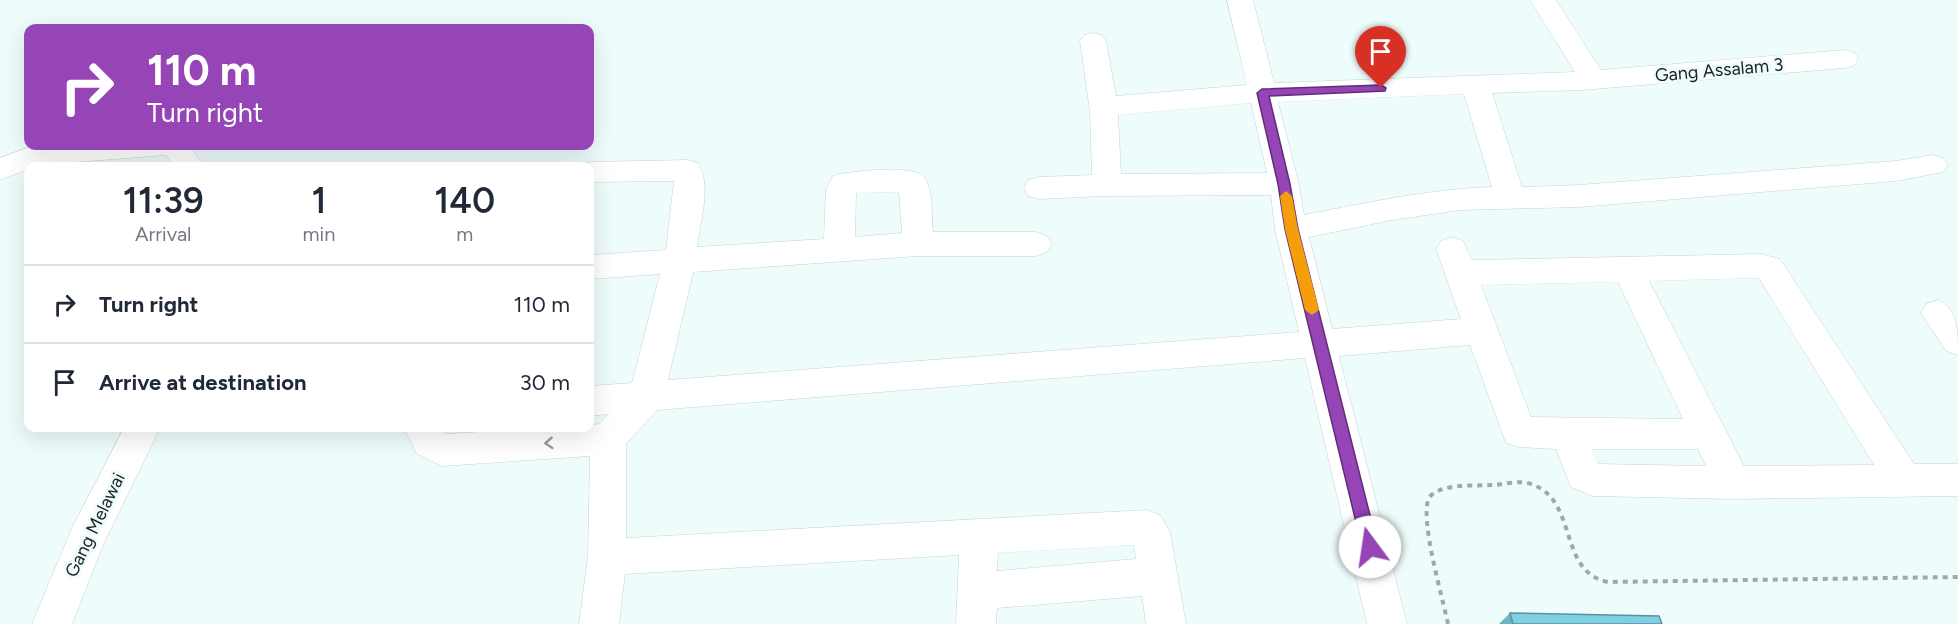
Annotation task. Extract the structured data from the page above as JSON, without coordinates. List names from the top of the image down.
{
  "streets": {
    "street": ["Gang Assalam 3", "Gang Melawai"]
  },
  "page": {
    "turn": ["110 m", "Turn right"],
    "eta": [
      "11:39",
      "Arrival",
      "1",
      "min",
      "140",
      "m"
    ],
    "list": [
      {
        "name": "Turn right",
        "value": "110 m"
      },
      {
        "name": "Arrive at destination",
        "value": "30 m"
      }
    ]
  }
}
